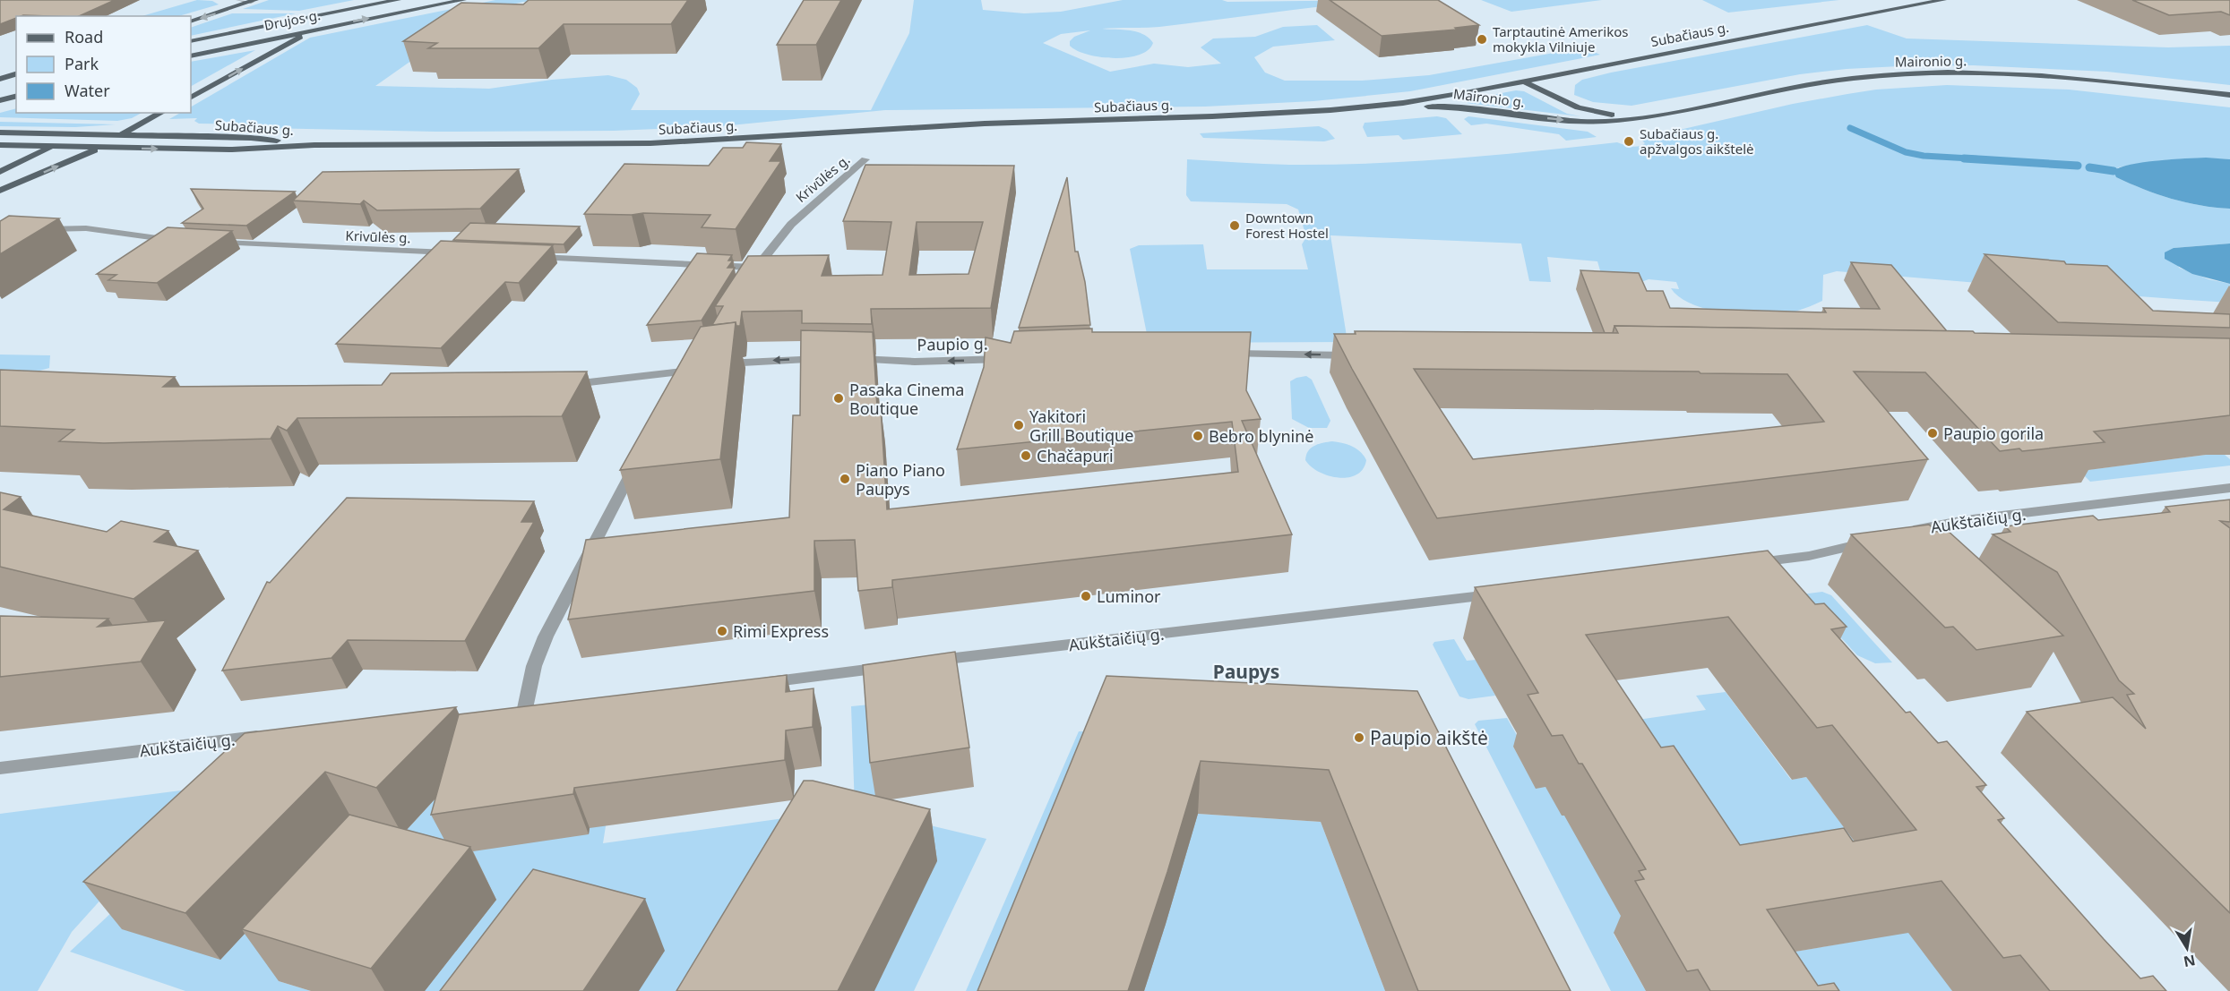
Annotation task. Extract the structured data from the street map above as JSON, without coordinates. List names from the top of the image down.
{
  "streets": {
    "main road": ["Drujos g.", "Subačiaus g.", "Maironio g."],
    "street": ["Krivūlės g.", "Paupio g.", "Aukštaičių g."]
  },
  "crossings": [
    ["Subačiaus g.", "Maironio g."]
  ],
  "one_way": ["Paupio g."],
  "districts": ["Paupys"],
  "places": [
    "Tarptautinė Amerikos mokykla Vilniuje",
    "Subačiaus g. apžvalgos aikštelė",
    "Downtown Forest Hostel",
    "Pasaka Cinema Boutique",
    "Yakitori Grill Boutique",
    "Paupio gorila",
    "Bebro blyninė",
    "Chačapuri",
    "Piano Piano Paupys",
    "Luminor",
    "Rimi Express",
    "Paupio aikštė"
  ],
  "legend": ["Road", "Park", "Water"],
  "north": "bottom"
}
